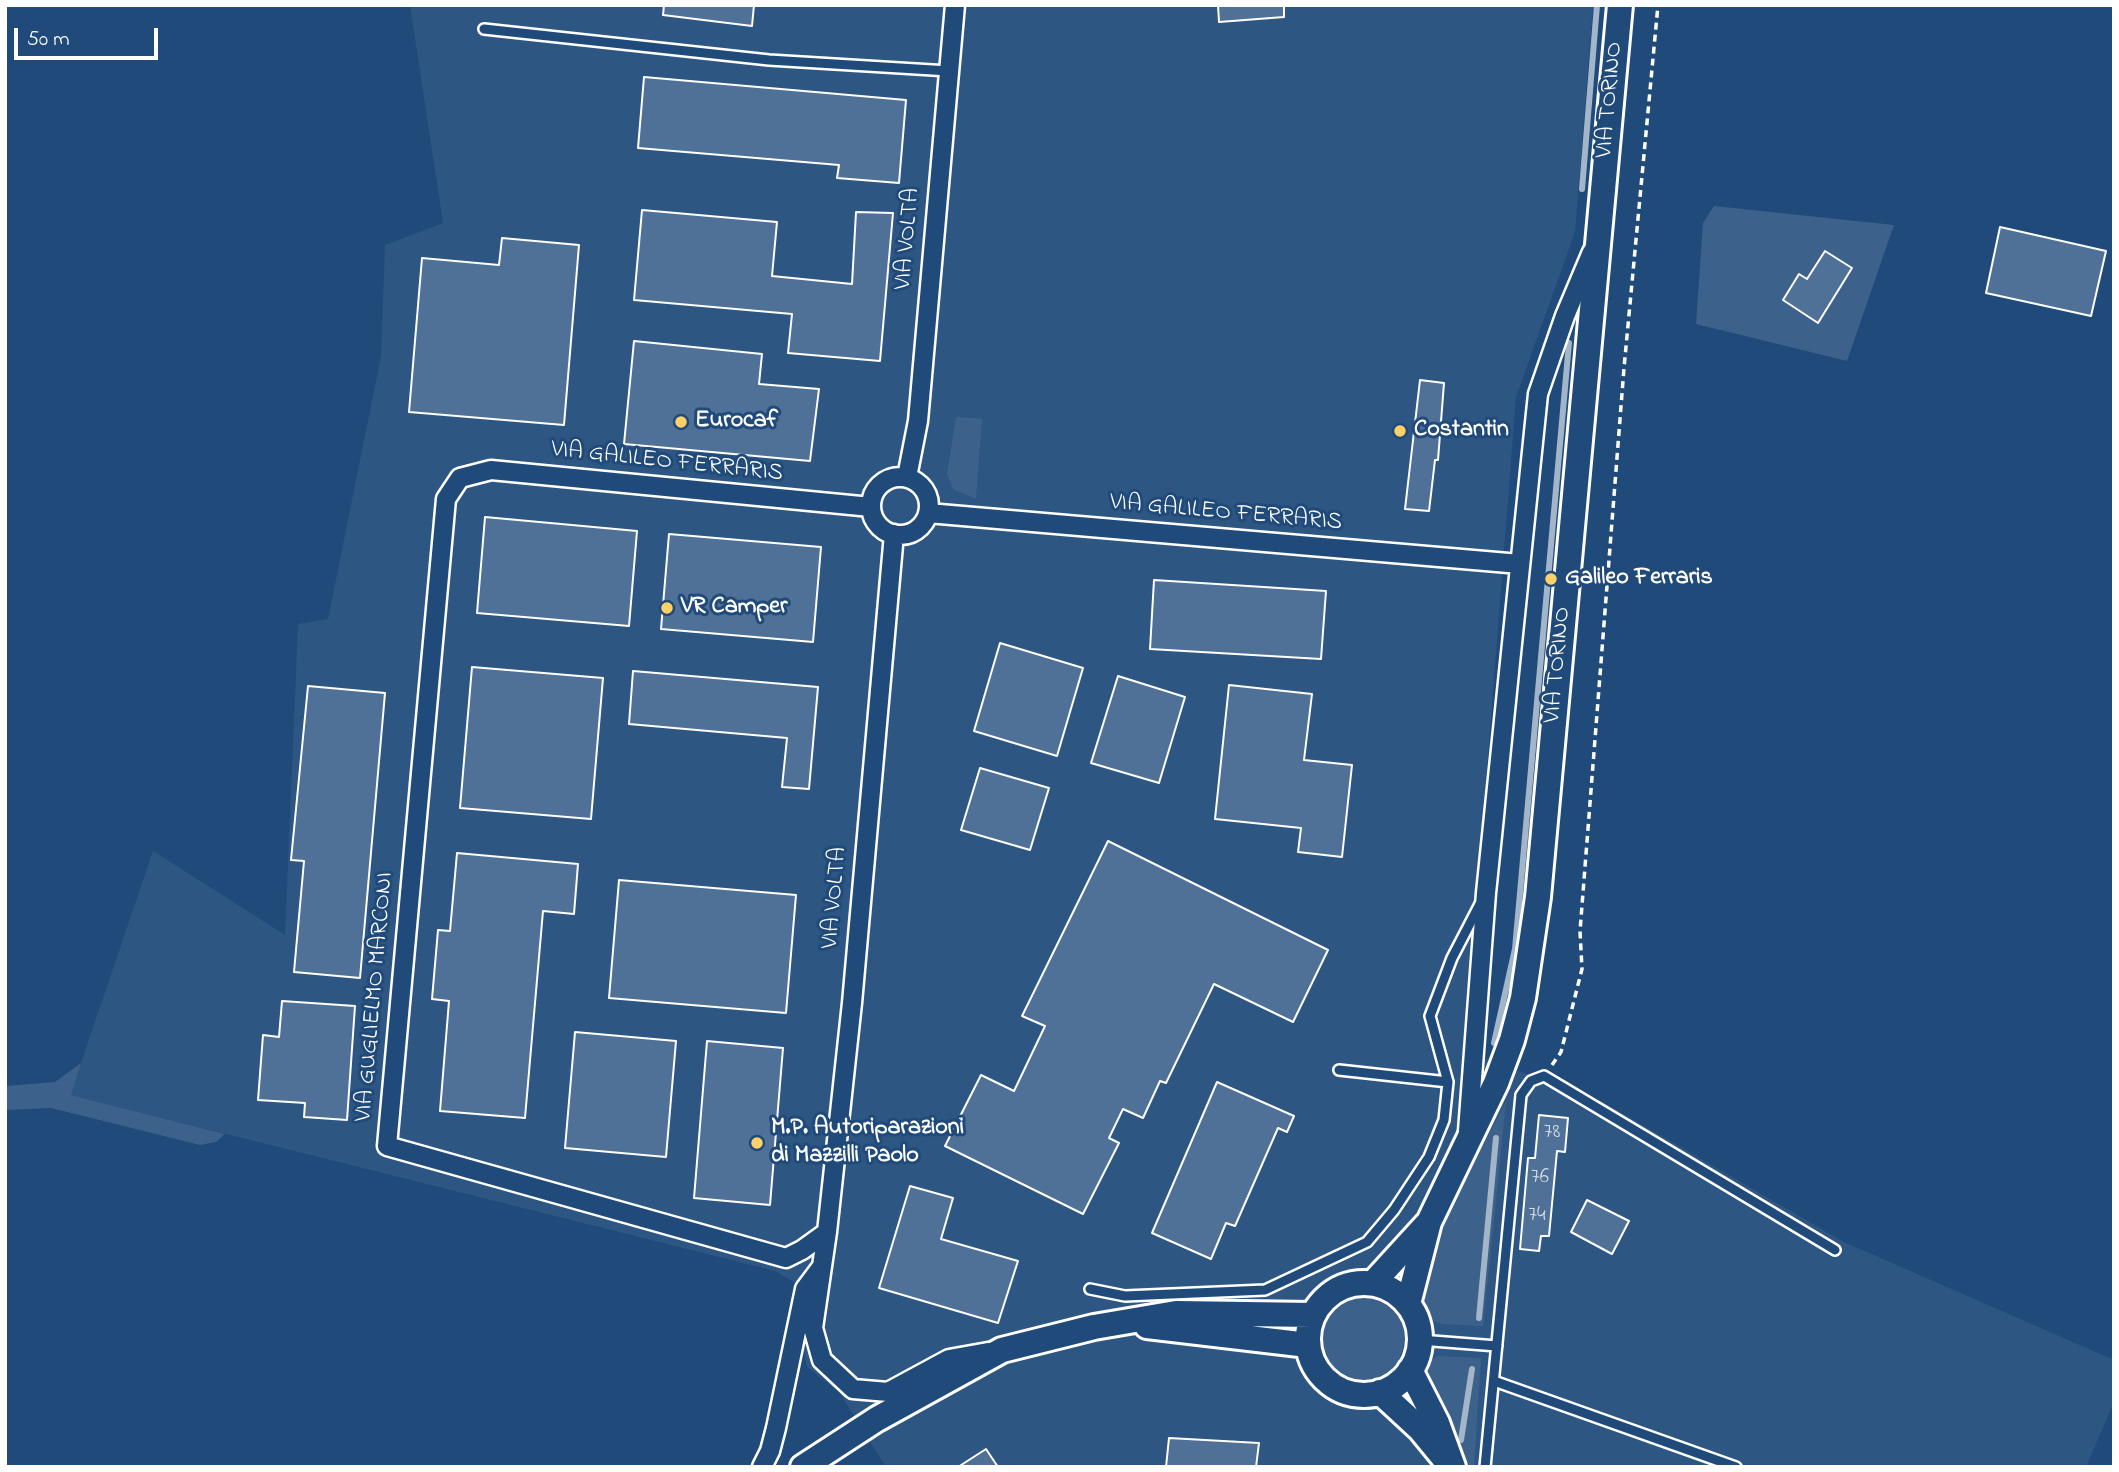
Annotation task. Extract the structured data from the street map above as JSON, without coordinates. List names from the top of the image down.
{
  "streets": {
    "street": [
      "VIA TORINO",
      "VIA VOLTA",
      "VIA GALILEO FERRARIS",
      "VIA GUGLIELMO MARCONI"
    ]
  },
  "crossings": [
    ["VIA VOLTA", "VIA GALILEO FERRARIS"],
    ["VIA VOLTA", "VIA GUGLIELMO MARCONI"],
    ["VIA GALILEO FERRARIS", "VIA GUGLIELMO MARCONI"]
  ],
  "places": [
    "Eurocaf",
    "Costantin",
    "Galileo Ferraris",
    "VR Camper",
    "M.P. Autoriparazioni di Mazzilli Paolo"
  ],
  "house_numbers": ["78", "76", "74"],
  "scale_bar": "50 m"
}
